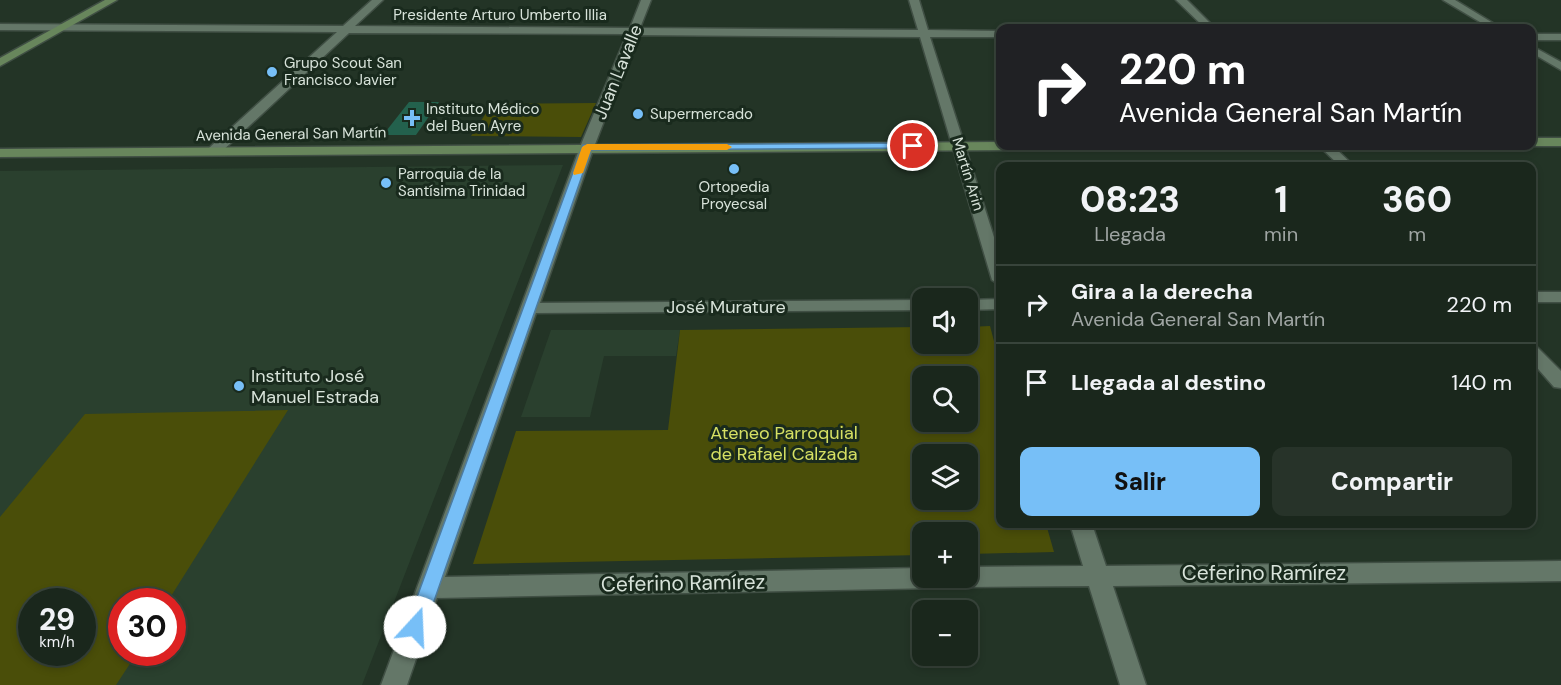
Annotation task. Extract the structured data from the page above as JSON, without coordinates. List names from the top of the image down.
{
  "streets": {
    "main road": ["Avenida General San Martín"],
    "street": [
      "Presidente Arturo Umberto Illia",
      "Juan Lavalle",
      "Martín Arin",
      "José Murature",
      "Ceferino Ramírez"
    ]
  },
  "crossings": [
    ["Presidente Arturo Umberto Illia", "Juan Lavalle"],
    ["Presidente Arturo Umberto Illia", "Martín Arin"],
    ["Juan Lavalle", "Avenida General San Martín"],
    ["Juan Lavalle", "José Murature"],
    ["Juan Lavalle", "Ceferino Ramírez"],
    ["Avenida General San Martín", "Martín Arin"]
  ],
  "parks": ["Ateneo Parroquial de Rafael Calzada"],
  "places": {
    "other": [
      "Grupo Scout San Francisco Javier",
      "Supermercado",
      "Ortopedia Proyecsal",
      "Parroquia de la Santísima Trinidad",
      "Instituto José Manuel Estrada"
    ],
    "health": ["Instituto Médico del Buen Ayre"]
  },
  "page": {
    "turn": ["220 m", "Avenida General San Martín"],
    "eta": [
      "08:23",
      "Llegada",
      "1",
      "min",
      "360",
      "m"
    ],
    "list": [
      {
        "name": "Gira a la derecha",
        "note": "Avenida General San Martín",
        "value": "220 m"
      },
      {
        "name": "Llegada al destino",
        "value": "140 m"
      }
    ],
    "map_buttons": ["+", "−"],
    "buttons": ["Salir", "Compartir"],
    "speed": "29 km/h",
    "limit": "30"
  }
}
